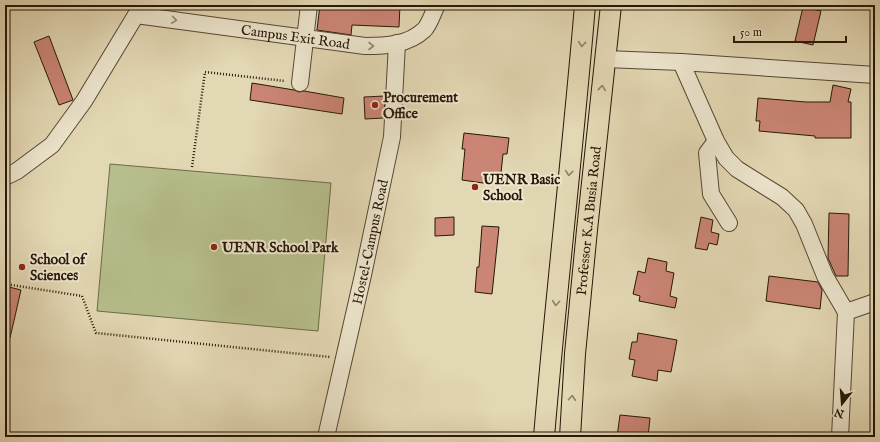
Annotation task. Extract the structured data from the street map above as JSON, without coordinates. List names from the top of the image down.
{
  "streets": {
    "main road": ["Professor K.A Busia Road"],
    "street": ["Campus Exit Road", "Hostel-Campus Road"]
  },
  "crossings": [
    ["Campus Exit Road", "Hostel-Campus Road"]
  ],
  "one_way": ["Campus Exit Road"],
  "places": [
    "Procurement Office",
    "UENR Basic School",
    "UENR School Park",
    "School of Sciences"
  ],
  "scale_bar": "50 m",
  "north": "bottom"
}
